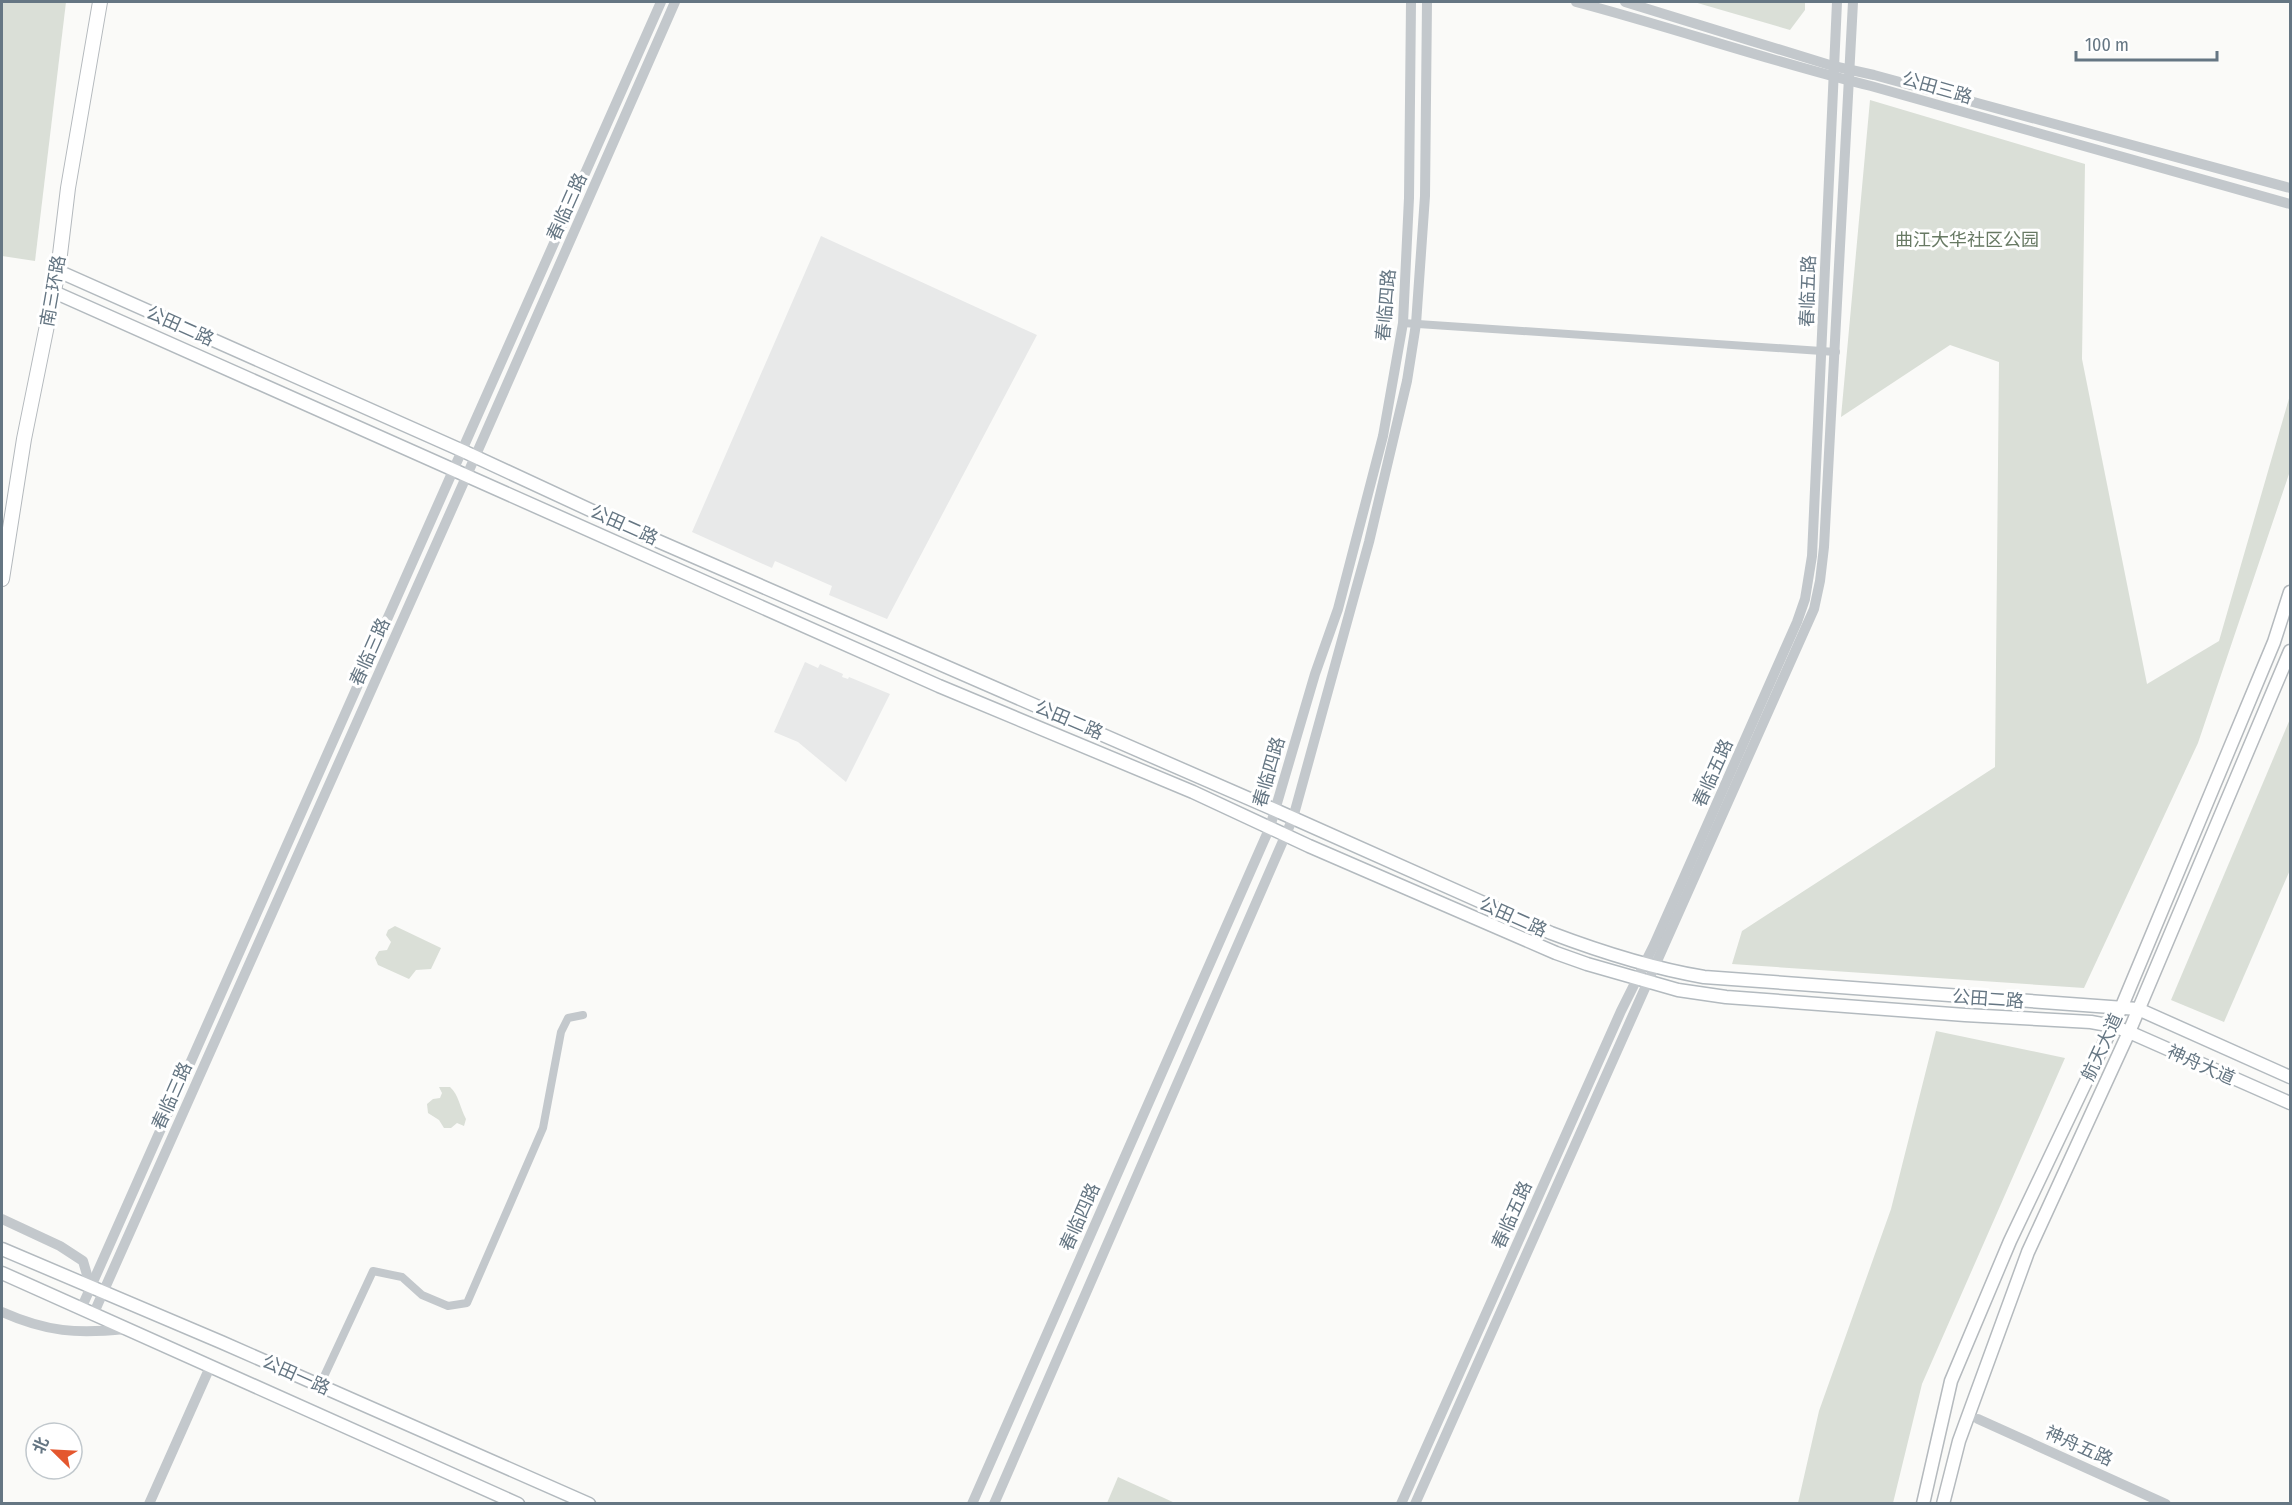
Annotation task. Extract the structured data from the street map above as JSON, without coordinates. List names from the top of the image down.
{
  "streets": {
    "highway": ["南三环路"],
    "main road": [
      "公田二路",
      "航天大道",
      "神舟大道",
      "公田一路"
    ],
    "street": [
      "公田三路",
      "春临三路",
      "春临五路",
      "春临四路",
      "神舟五路"
    ]
  },
  "crossings": [
    ["公田三路", "春临五路"],
    ["春临三路", "公田二路"],
    ["春临三路", "公田一路"],
    ["南三环路", "公田二路"],
    ["春临五路", "公田二路"],
    ["春临四路", "公田二路"],
    ["公田二路", "航天大道"],
    ["公田二路", "神舟大道"],
    ["航天大道", "神舟大道"]
  ],
  "parks": ["曲江大华社区公园"],
  "scale_bar": "100 m",
  "north": "top left"
}
